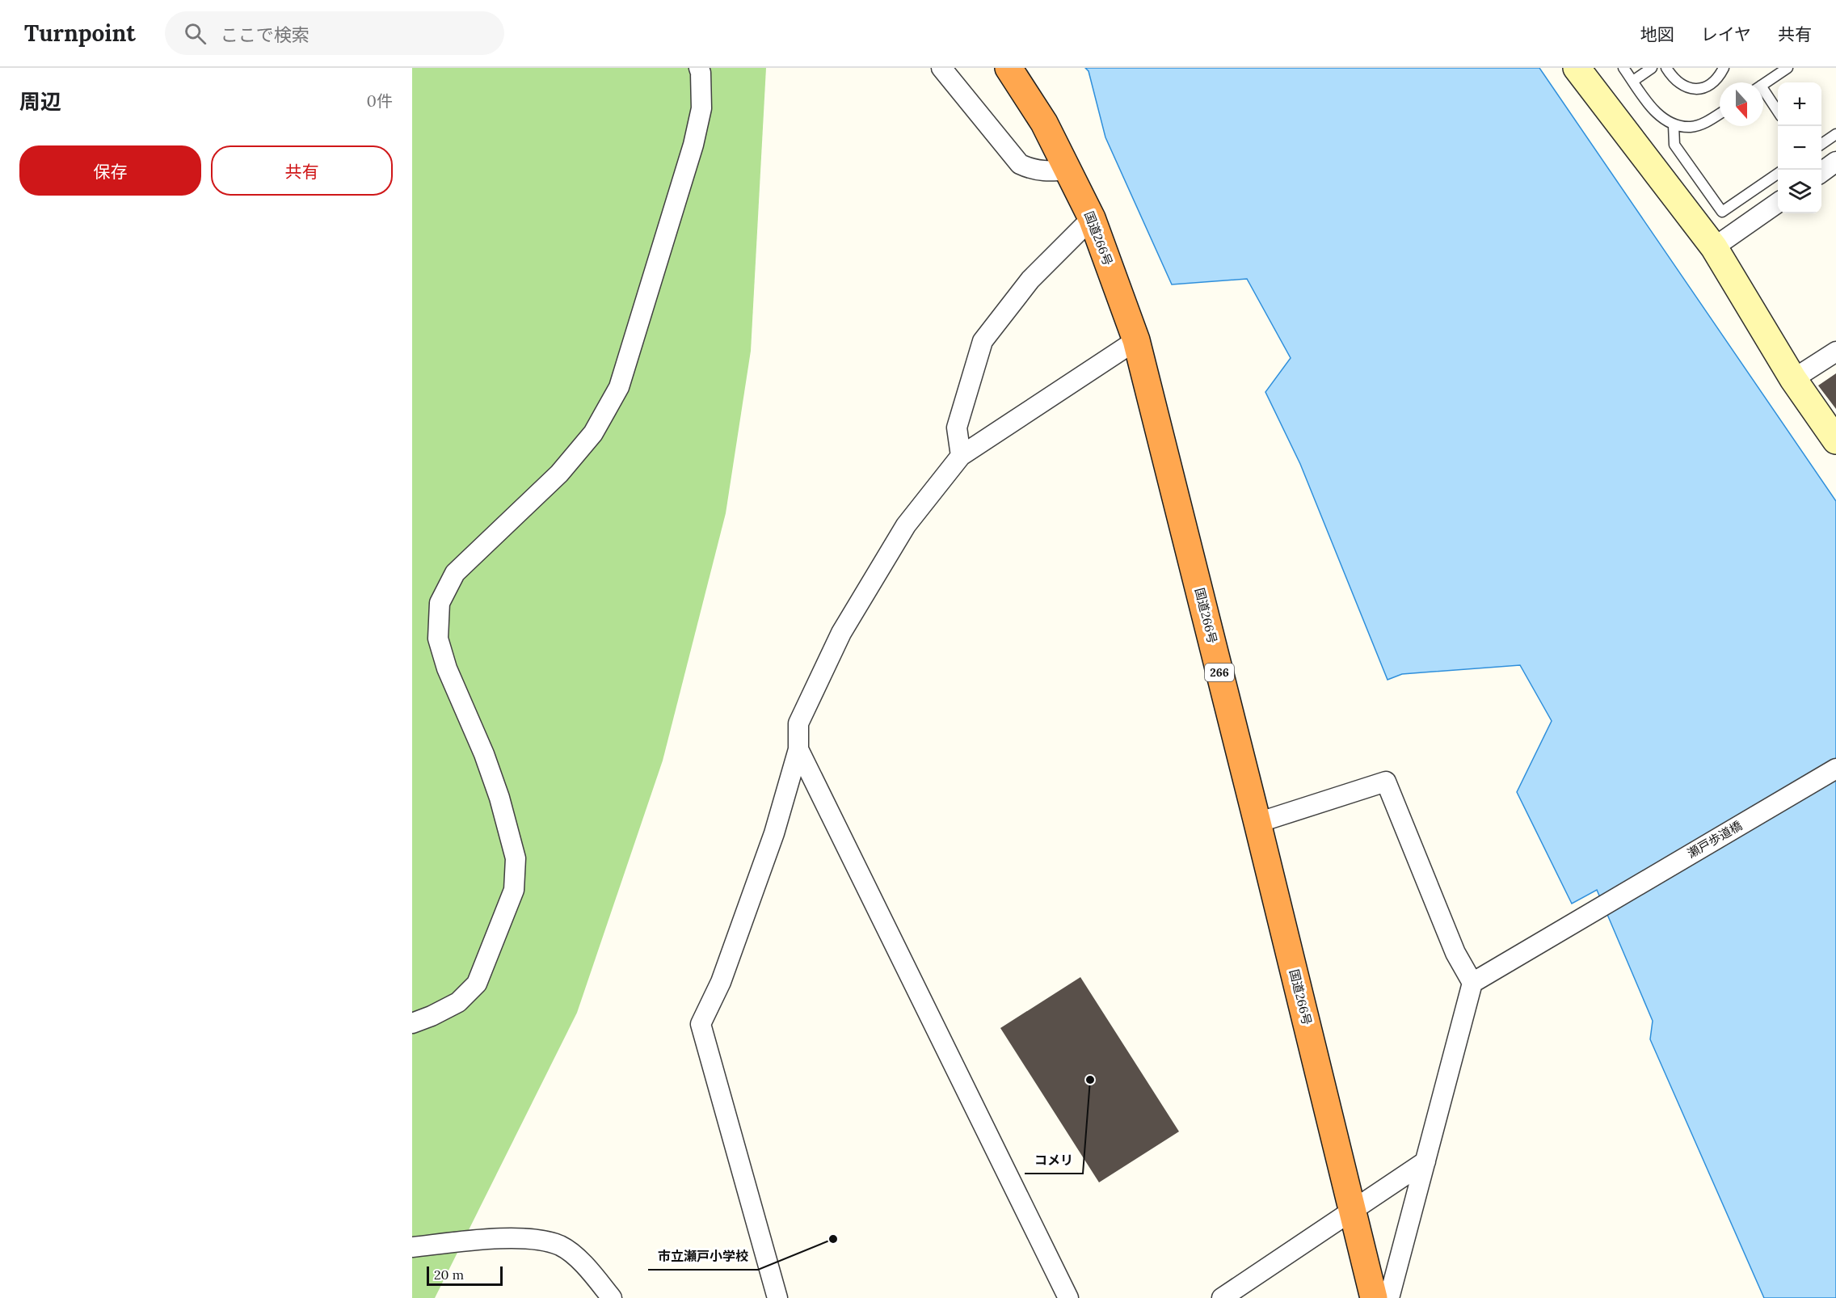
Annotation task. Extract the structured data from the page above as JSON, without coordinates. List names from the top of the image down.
{
  "streets": {
    "highway": ["国道266号", "266"],
    "street": ["瀬戸歩道橋"]
  },
  "places": ["コメリ", "市立瀬戸小学校"],
  "scale_bar": "20 m",
  "north": "bottom",
  "page": {
    "header": "Turnpoint",
    "search": "ここで検索",
    "nav": ["地図", "レイヤ", "共有"],
    "heading": ["周辺", "0件"],
    "map_buttons": ["+", "−"],
    "buttons": ["保存", "共有"],
    "scale": "20 m"
  }
}
